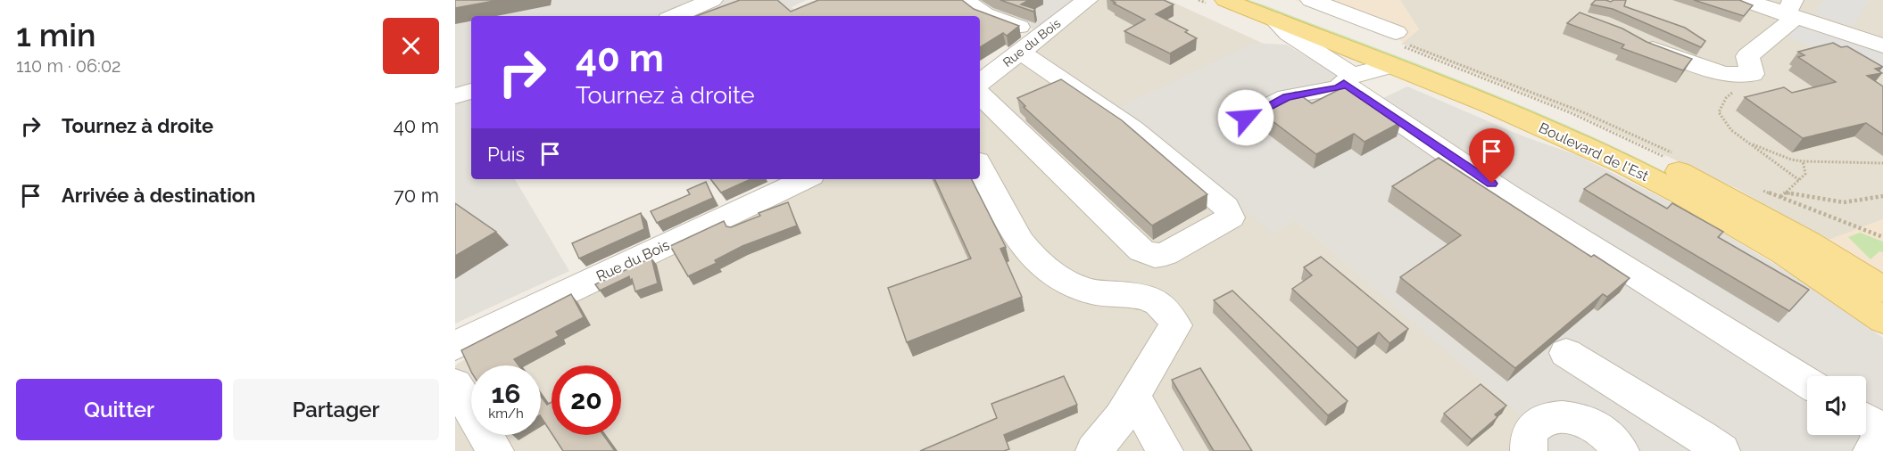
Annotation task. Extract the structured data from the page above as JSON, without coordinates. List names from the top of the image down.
{
  "streets": {
    "main road": ["Boulevard de l'Est"],
    "street": ["Rue du Bois"]
  },
  "page": {
    "heading": ["1 min", "110 m · 06:02"],
    "turn": ["40 m", "Tournez à droite"],
    "list": [
      {
        "name": "Tournez à droite",
        "value": "40 m"
      },
      {
        "name": "Arrivée à destination",
        "value": "70 m"
      }
    ],
    "then": "Puis",
    "speed": "16 km/h",
    "limit": "20",
    "buttons": ["Quitter", "Partager"]
  }
}
